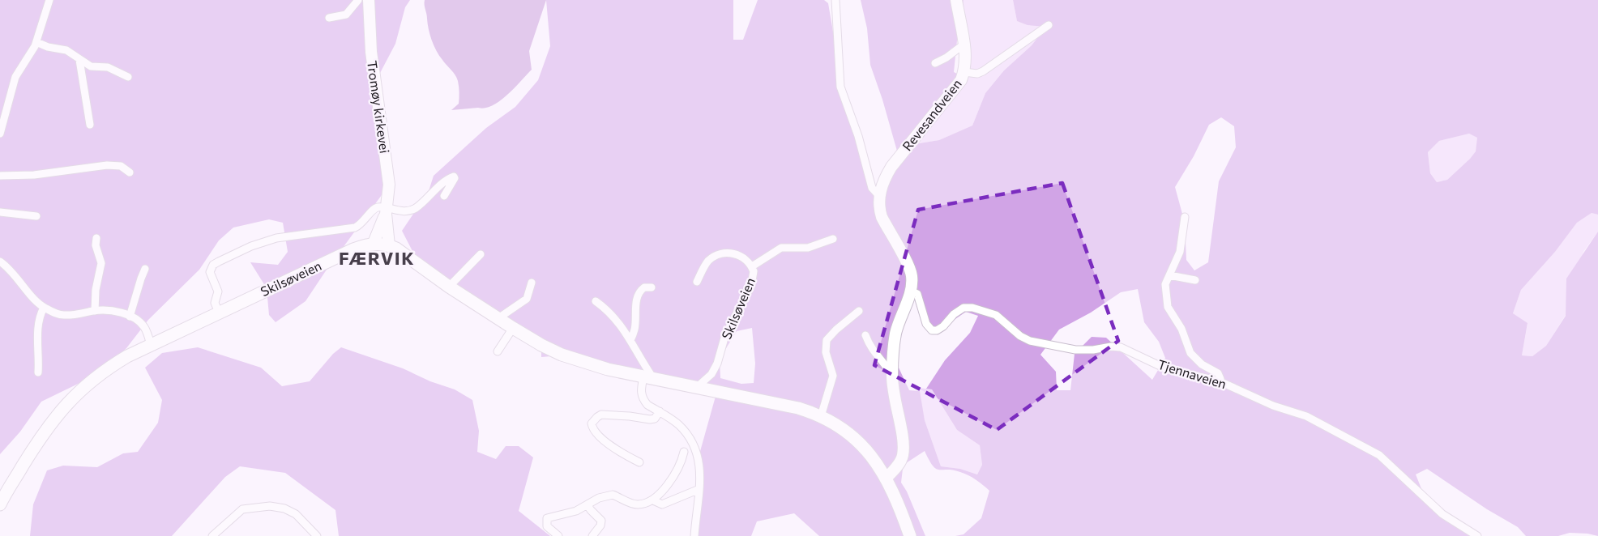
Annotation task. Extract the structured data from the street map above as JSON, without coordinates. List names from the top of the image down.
{
  "streets": {
    "main road": ["Tromøy kirkevei", "Revesandveien", "Skilsøveien"],
    "street": ["Tjennaveien"]
  },
  "crossings": [
    ["Tromøy kirkevei", "Skilsøveien"],
    ["Revesandveien", "Tjennaveien"]
  ],
  "districts": ["FÆRVIK"]
}
